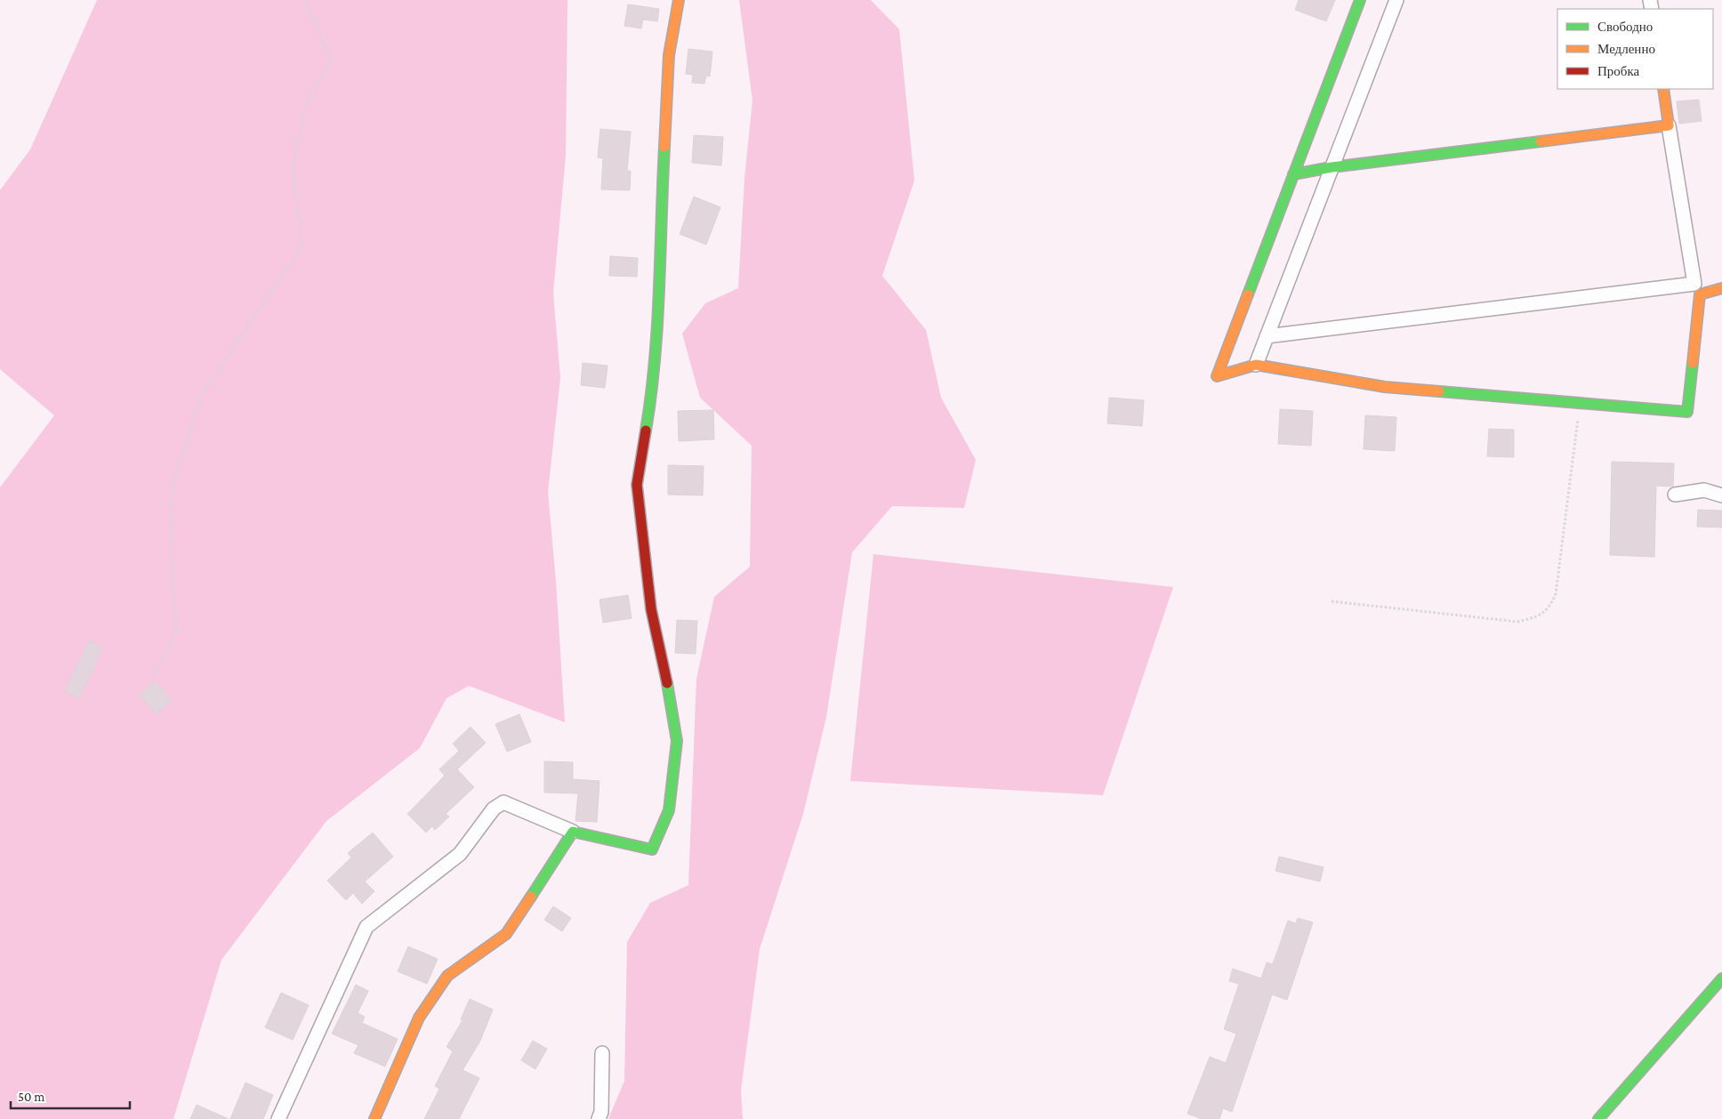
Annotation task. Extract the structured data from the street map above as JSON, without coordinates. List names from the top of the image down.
{
  "legend": ["Свободно", "Медленно", "Пробка"],
  "scale_bar": "50 m"
}
